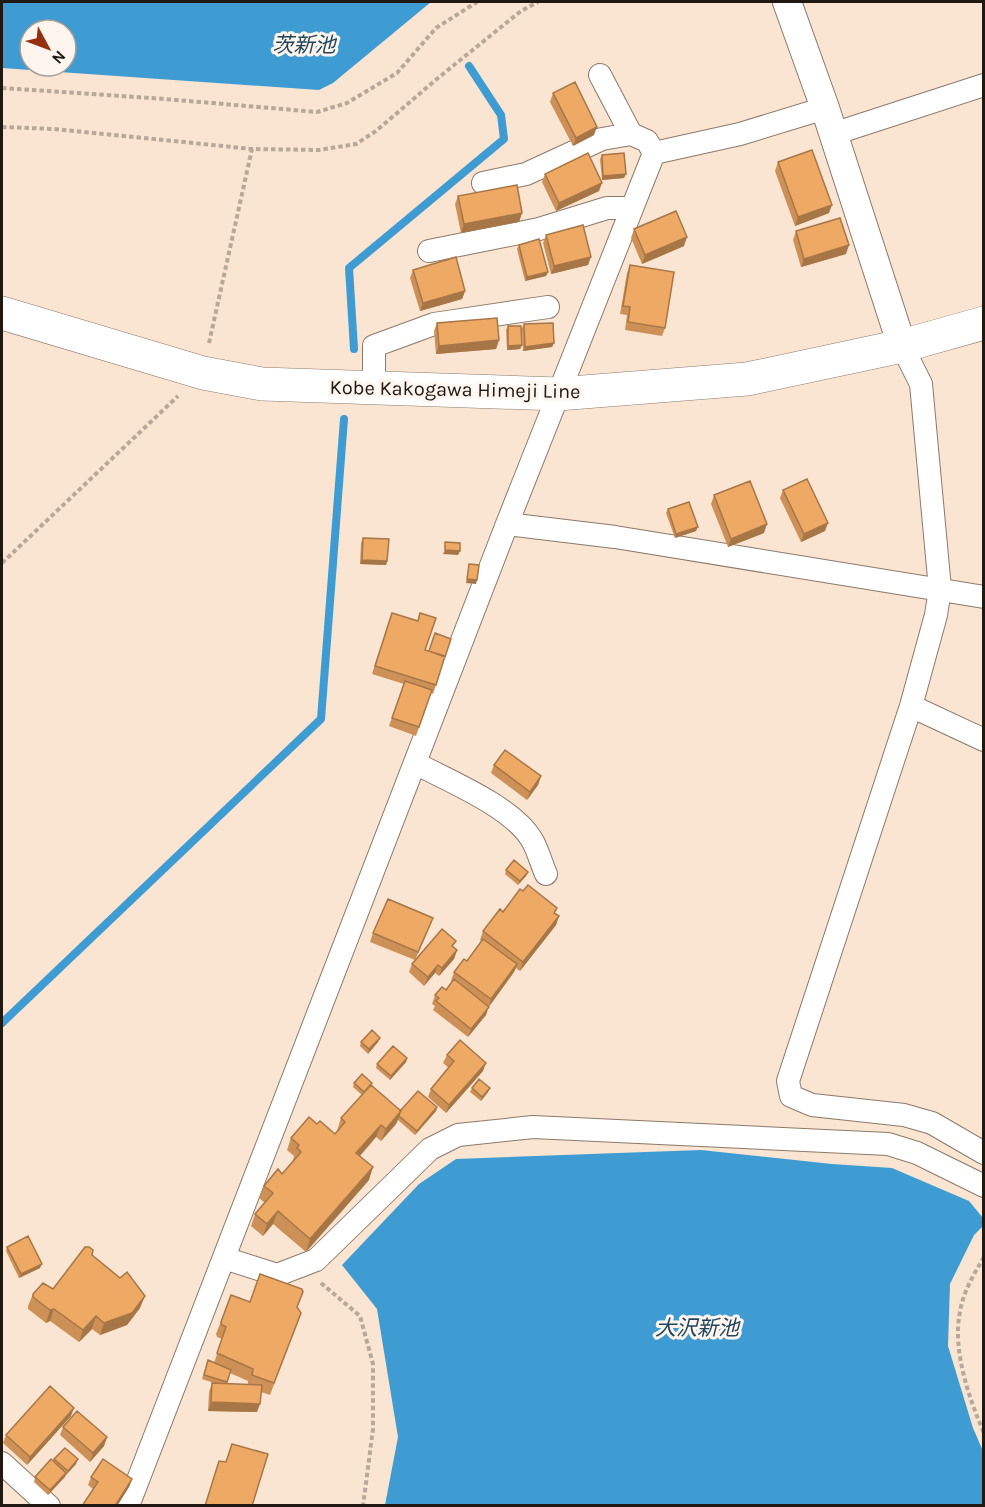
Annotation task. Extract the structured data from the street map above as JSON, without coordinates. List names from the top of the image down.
{
  "streets": {
    "main road": ["Kobe Kakogawa Himeji Line"]
  },
  "water": ["茨新池", "大沢新池"],
  "north": "bottom right"
}
